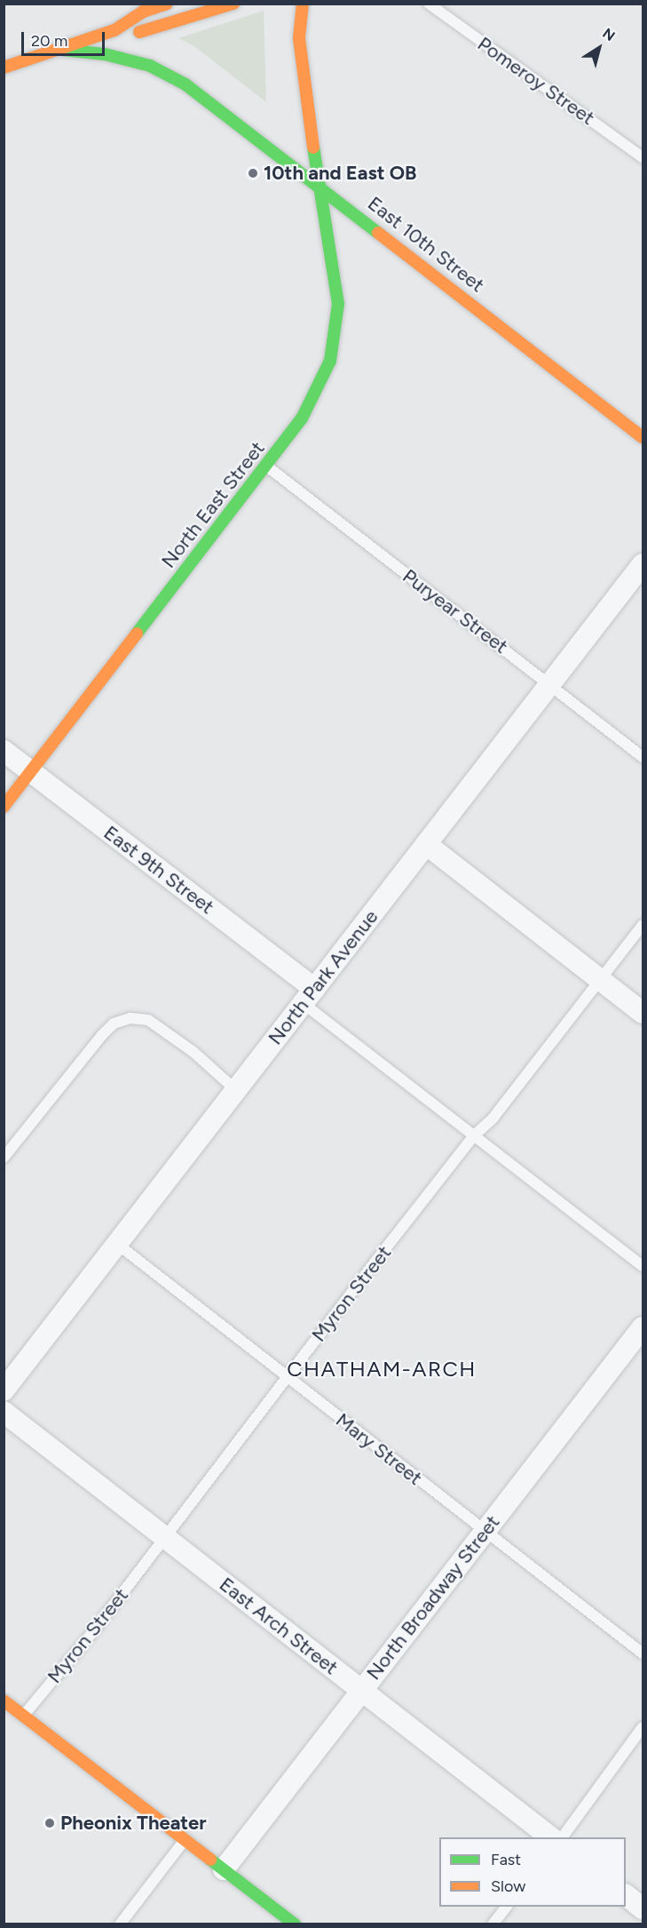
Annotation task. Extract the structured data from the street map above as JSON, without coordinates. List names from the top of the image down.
{
  "streets": {
    "main road": ["East 10th Street", "North East Street"],
    "street": [
      "East 9th Street",
      "North Park Avenue",
      "North Broadway Street",
      "East Arch Street"
    ],
    "lane": [
      "Pomeroy Street",
      "Puryear Street",
      "Myron Street",
      "Mary Street"
    ]
  },
  "crossings": [
    ["East 10th Street", "North East Street"],
    ["North East Street", "Puryear Street"],
    ["North East Street", "East 9th Street"],
    ["Puryear Street", "North Park Avenue"],
    ["East 9th Street", "North Park Avenue"],
    ["North Park Avenue", "Mary Street"],
    ["Myron Street", "Mary Street"],
    ["Myron Street", "East Arch Street"],
    ["Mary Street", "North Broadway Street"],
    ["North Broadway Street", "East Arch Street"]
  ],
  "districts": ["CHATHAM-ARCH"],
  "places": ["10th and East OB", "Pheonix Theater"],
  "legend": ["Fast", "Slow"],
  "scale_bar": "20 m",
  "north": "top right"
}
